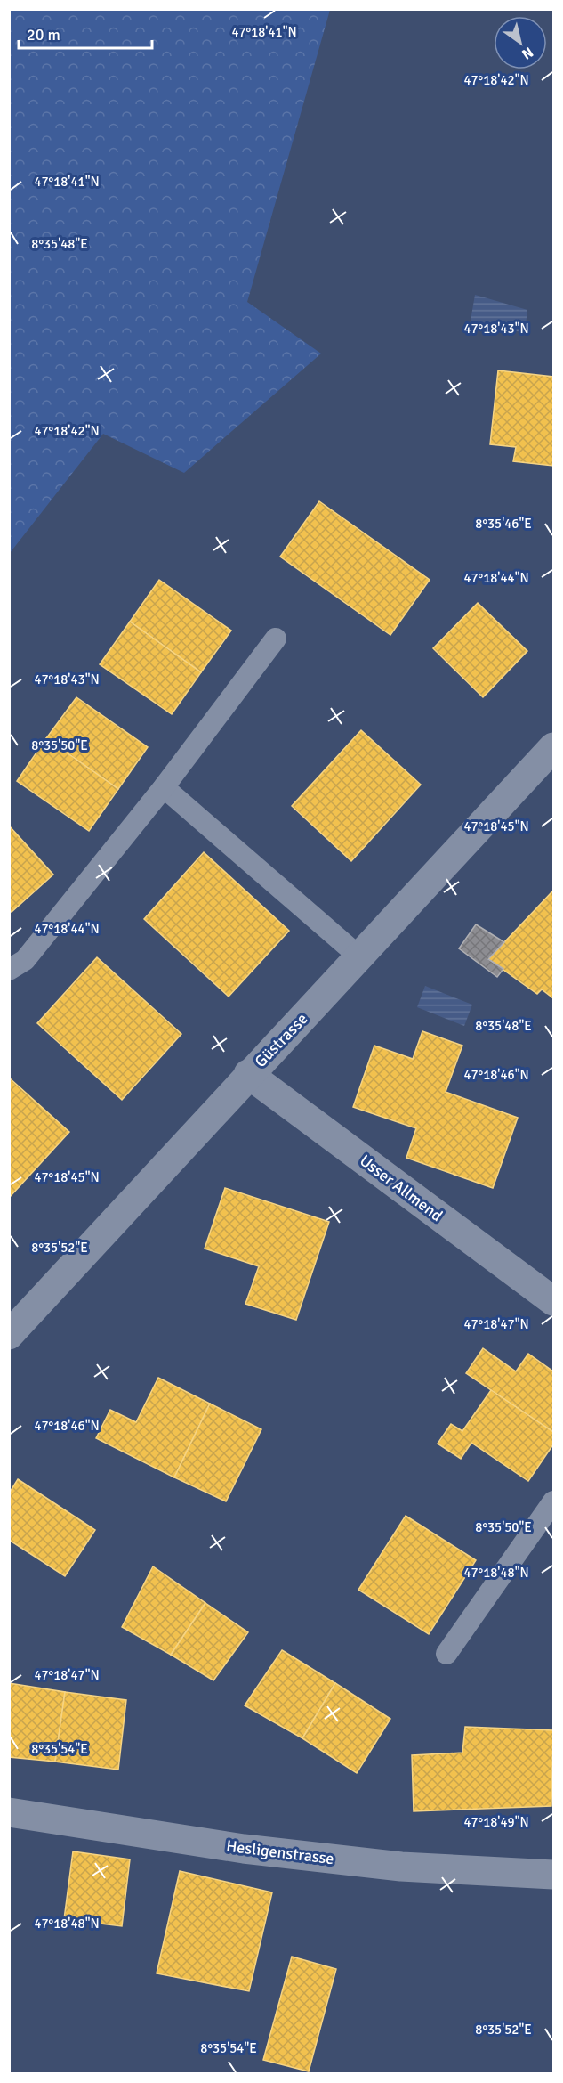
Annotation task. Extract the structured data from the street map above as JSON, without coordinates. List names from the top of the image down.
{
  "streets": {
    "street": ["Güstrasse", "Usser Allmend", "Hesligenstrasse"]
  },
  "crossings": [
    ["Güstrasse", "Usser Allmend"]
  ],
  "scale_bar": "20 m",
  "north": "bottom right",
  "coordinates": [
    "47°18'41\"N",
    "47°18'42\"N",
    "8°35'48\"E",
    "47°18'43\"N",
    "8°35'46\"E",
    "47°18'44\"N",
    "8°35'50\"E",
    "47°18'45\"N",
    "47°18'46\"N",
    "8°35'52\"E",
    "47°18'47\"N",
    "47°18'48\"N",
    "8°35'54\"E",
    "47°18'49\"N"
  ]
}
